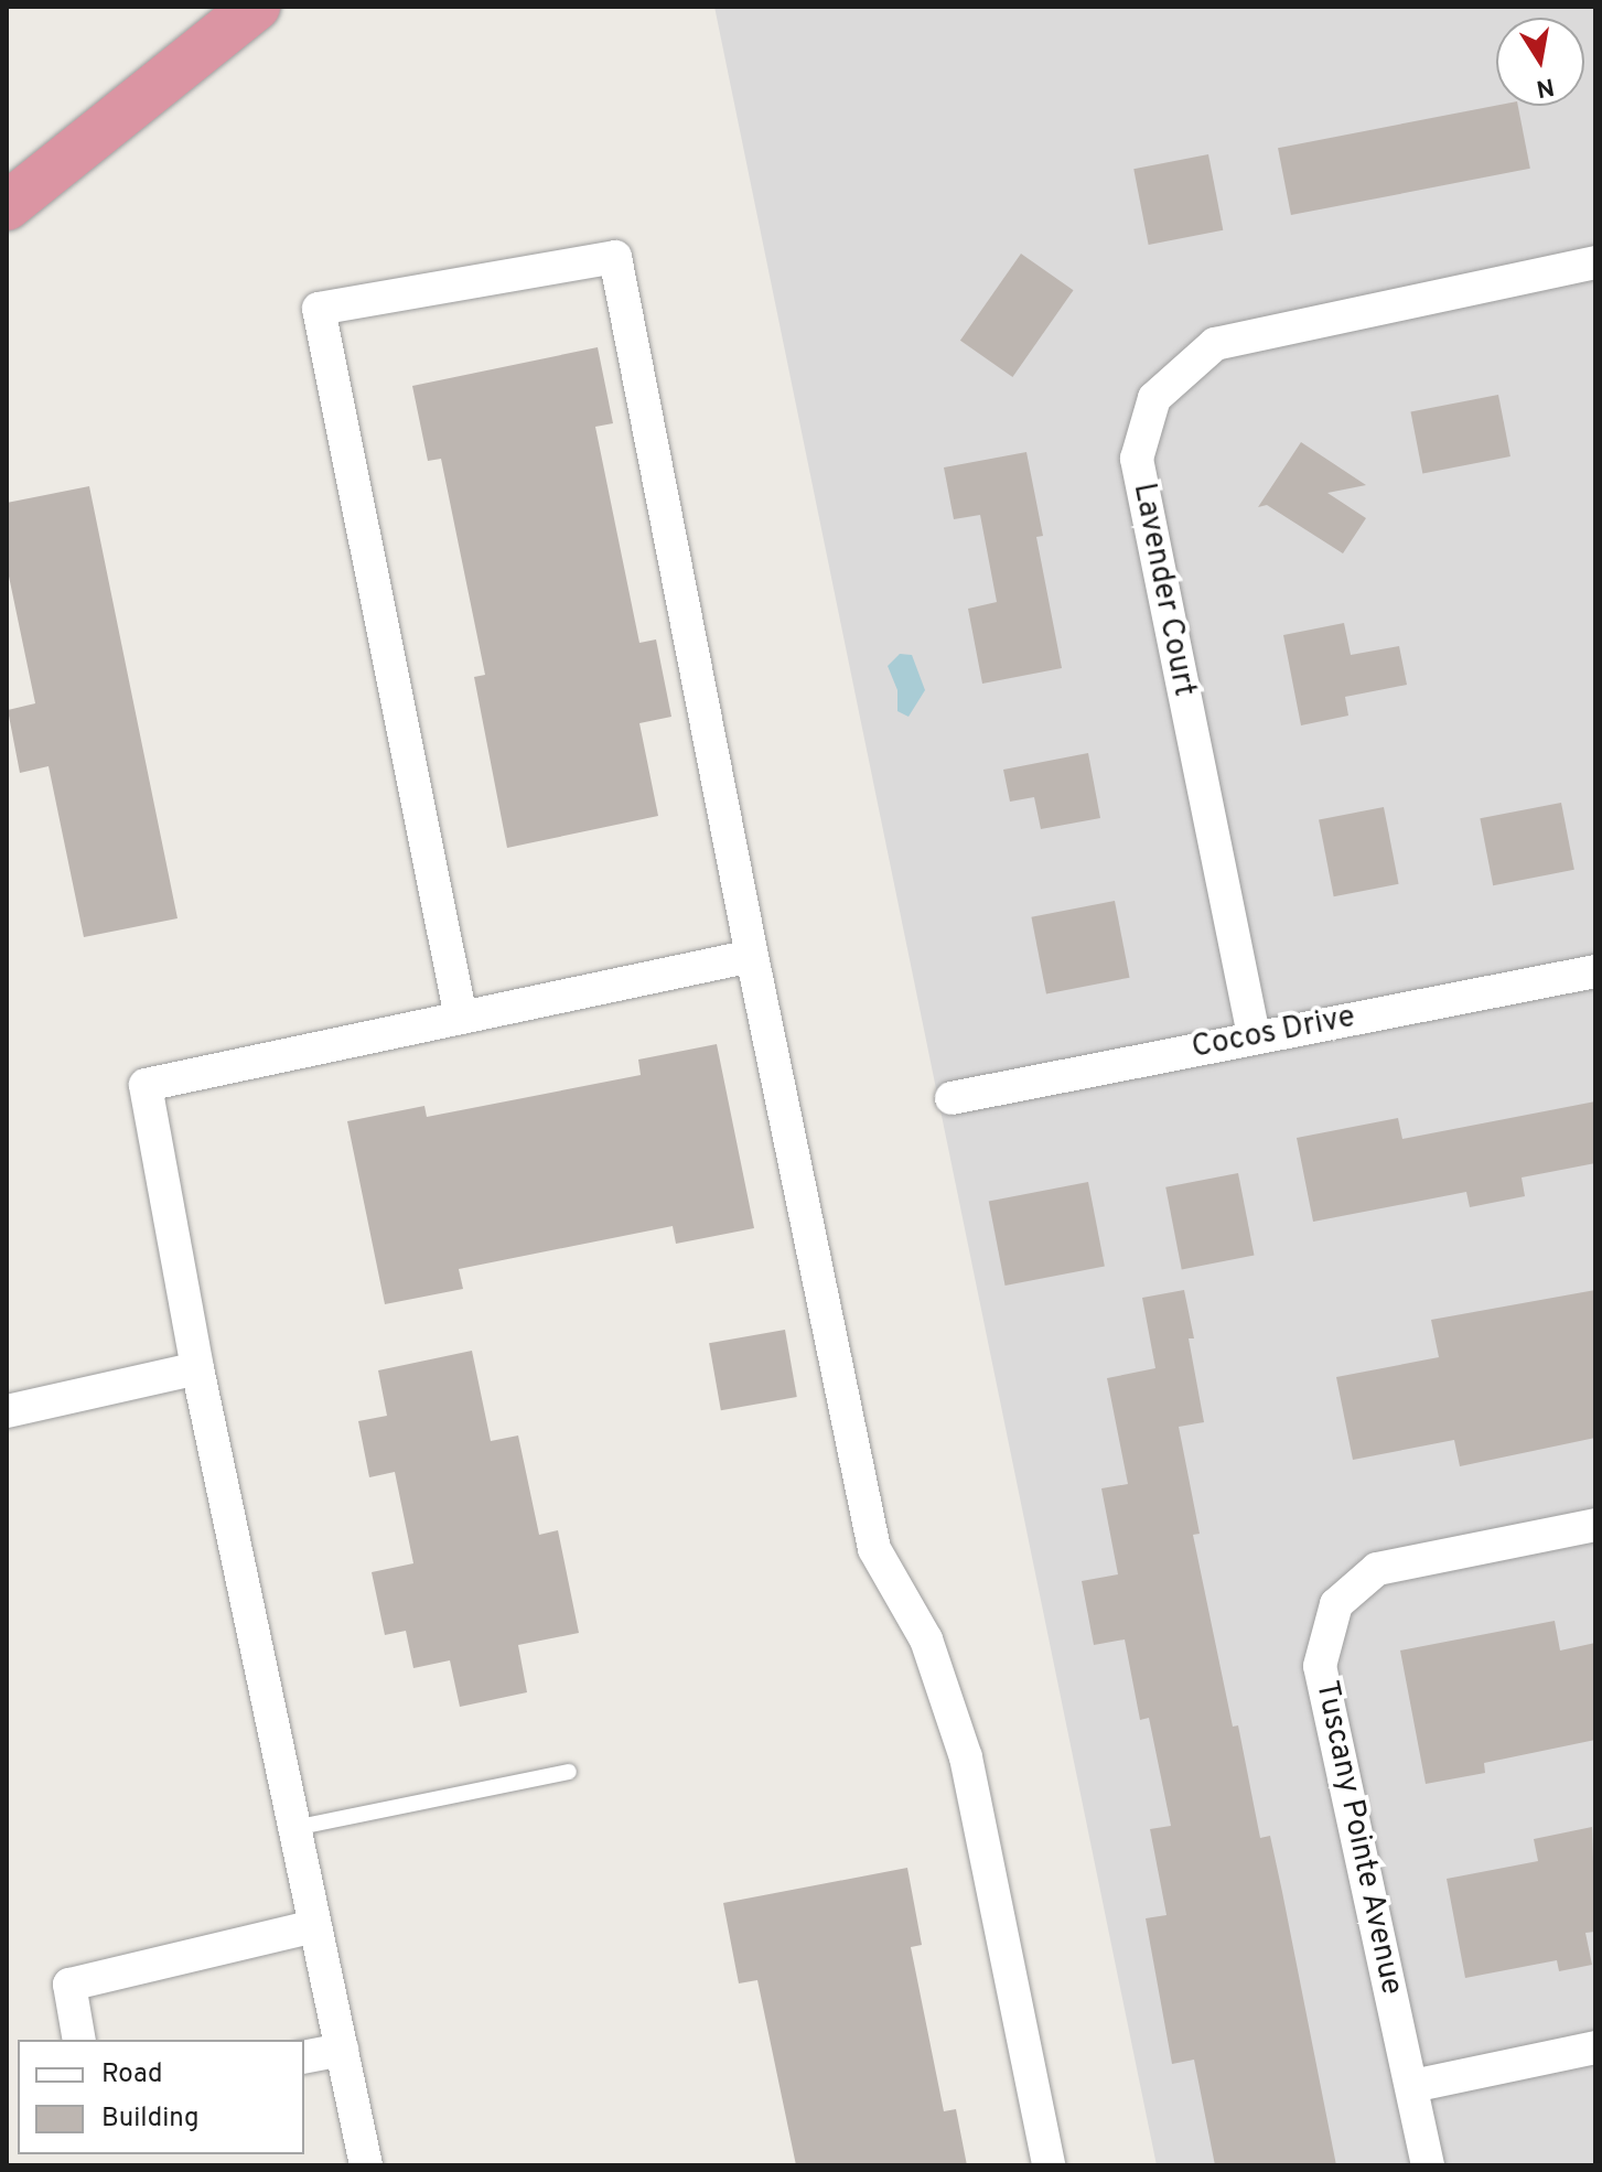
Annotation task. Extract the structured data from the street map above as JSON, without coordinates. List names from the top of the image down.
{
  "streets": {
    "street": ["Lavender Court", "Cocos Drive", "Tuscany Pointe Avenue"]
  },
  "crossings": [
    ["Lavender Court", "Cocos Drive"]
  ],
  "legend": ["Road", "Building"],
  "north": "bottom"
}
